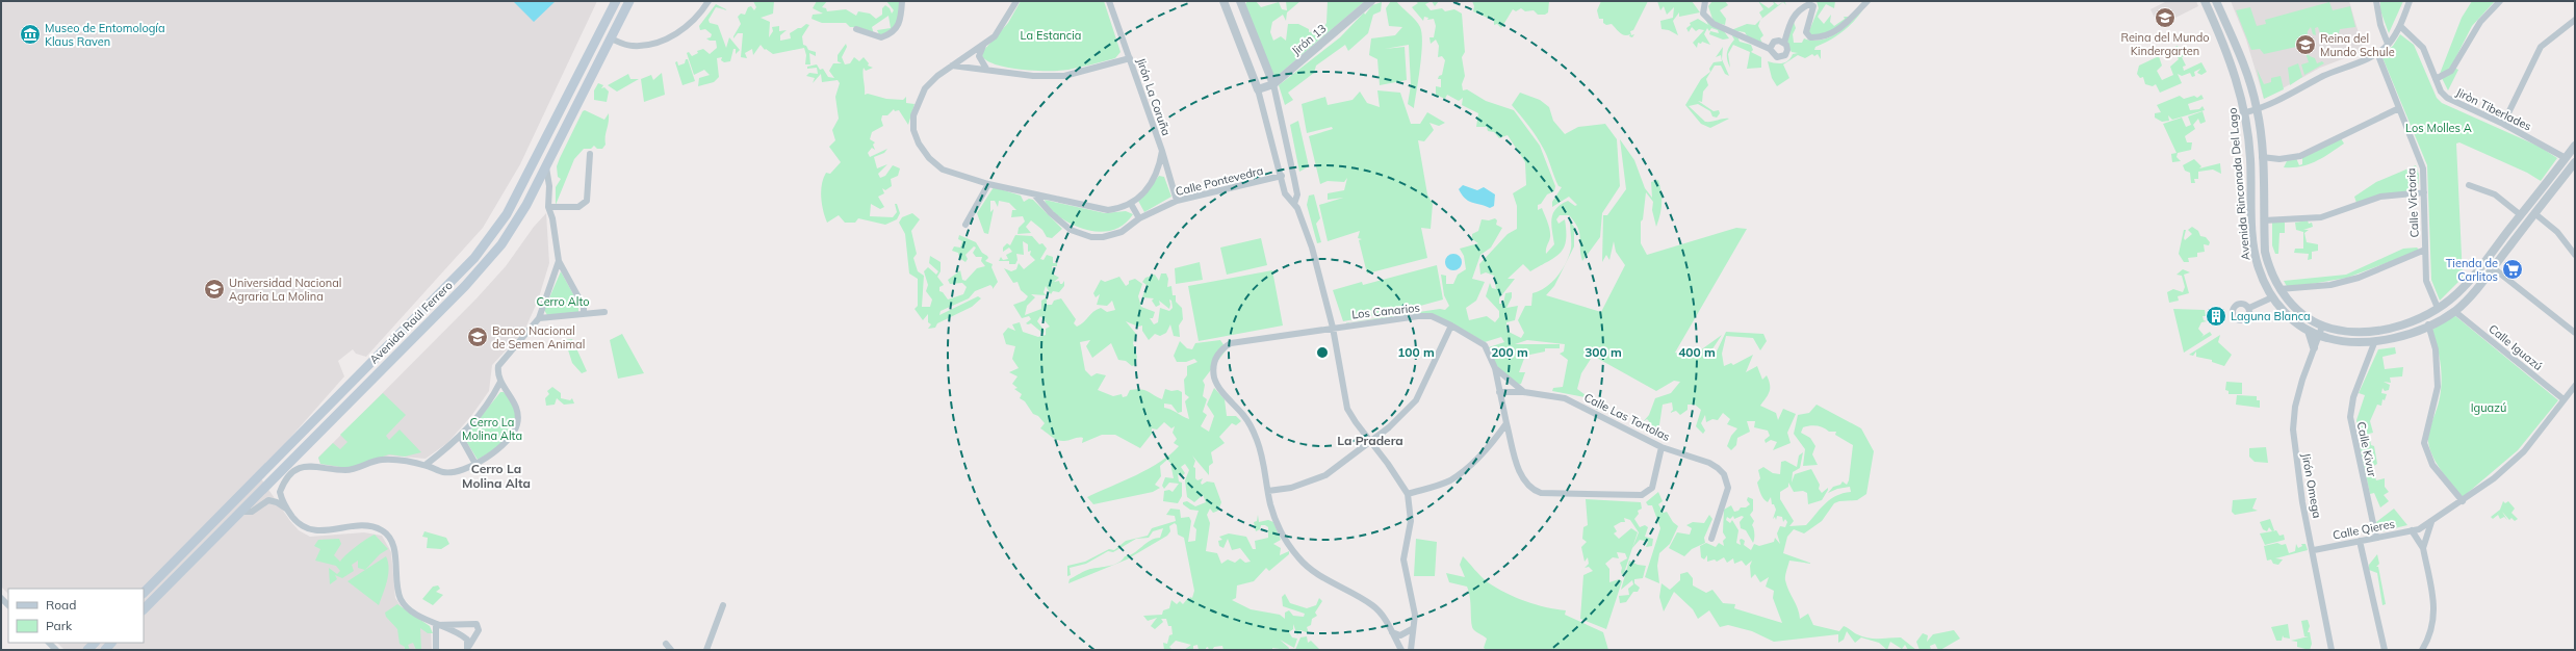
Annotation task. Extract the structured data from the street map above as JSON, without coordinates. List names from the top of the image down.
{
  "streets": {
    "main road": ["Avenida Raúl Ferrero"],
    "street": [
      "Jirón 13",
      "Jirón La Coruña",
      "Jiròn Tiberlades",
      "Calle Pontevedra",
      "Avenida Rinconada Del Lago",
      "Calle Victoria",
      "Los Canarios",
      "Calle Iguazú",
      "Calle Las Tortolas",
      "Calle Kivur",
      "Jirón Omega",
      "Calle Qieres"
    ]
  },
  "crossings": [
    ["Jirón La Coruña", "Calle Pontevedra"],
    ["Jiròn Tiberlades", "Avenida Rinconada Del Lago"],
    ["Avenida Rinconada Del Lago", "Calle Victoria"],
    ["Avenida Rinconada Del Lago", "Calle Iguazú"],
    ["Avenida Rinconada Del Lago", "Calle Kivur"],
    ["Avenida Rinconada Del Lago", "Jirón Omega"],
    ["Los Canarios", "Calle Las Tortolas"],
    ["Calle Kivur", "Calle Qieres"],
    ["Jirón Omega", "Calle Qieres"]
  ],
  "districts": ["La Pradera", "Cerro La Molina Alta"],
  "parks": [
    "La Estancia",
    "Los Molles A",
    "Cerro Alto",
    "Iguazú",
    "Cerro La Molina Alta"
  ],
  "places": {
    "school or university": [
      "Reina del Mundo Kindergarten",
      "Reina del Mundo Schule",
      "Universidad Nacional Agraria La Molina",
      "Banco Nacional de Semen Animal"
    ],
    "museum": ["Museo de Entomología Klaus Raven"],
    "supermarket": ["Tienda de Carlitos"],
    "building": ["Laguna Blanca"]
  },
  "legend": ["Road", "Park"],
  "rings": [
    "100 m",
    "200 m",
    "300 m",
    "400 m"
  ]
}
